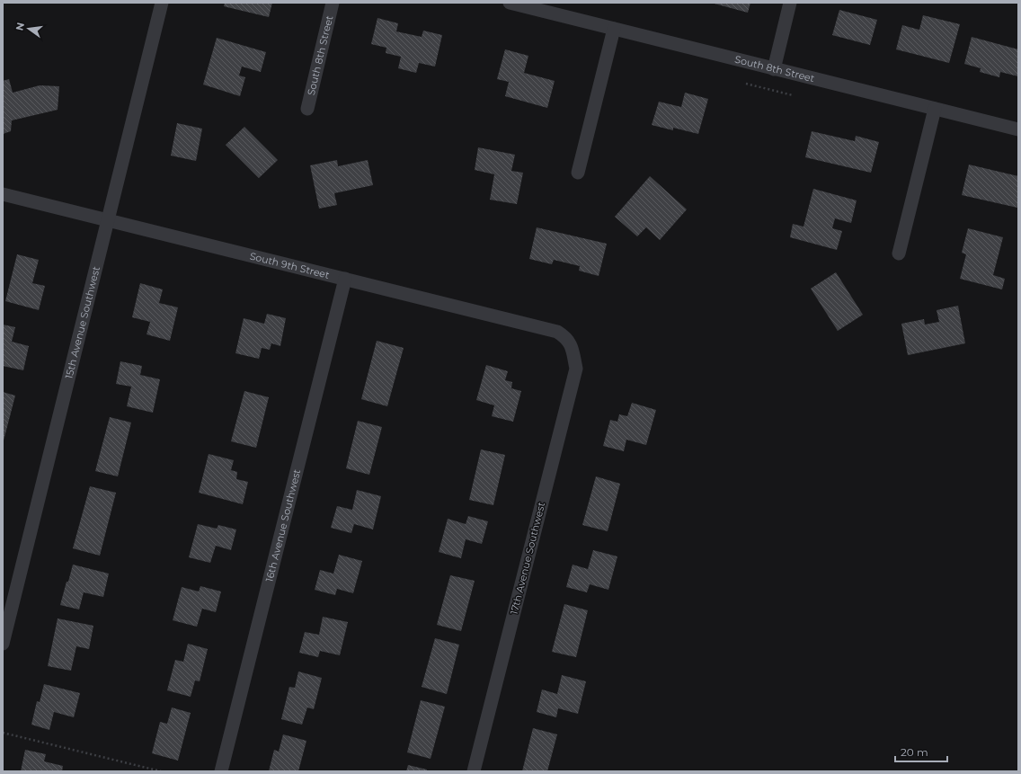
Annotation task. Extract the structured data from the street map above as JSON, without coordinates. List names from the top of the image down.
{
  "streets": {
    "street": [
      "South 8th Street",
      "South 9th Street",
      "15th Avenue Southwest",
      "16th Avenue Southwest",
      "17th Avenue Southwest"
    ]
  },
  "crossings": [
    ["South 9th Street", "15th Avenue Southwest"],
    ["South 9th Street", "16th Avenue Southwest"],
    ["South 9th Street", "17th Avenue Southwest"]
  ],
  "scale_bar": "20 m",
  "north": "left"
}
